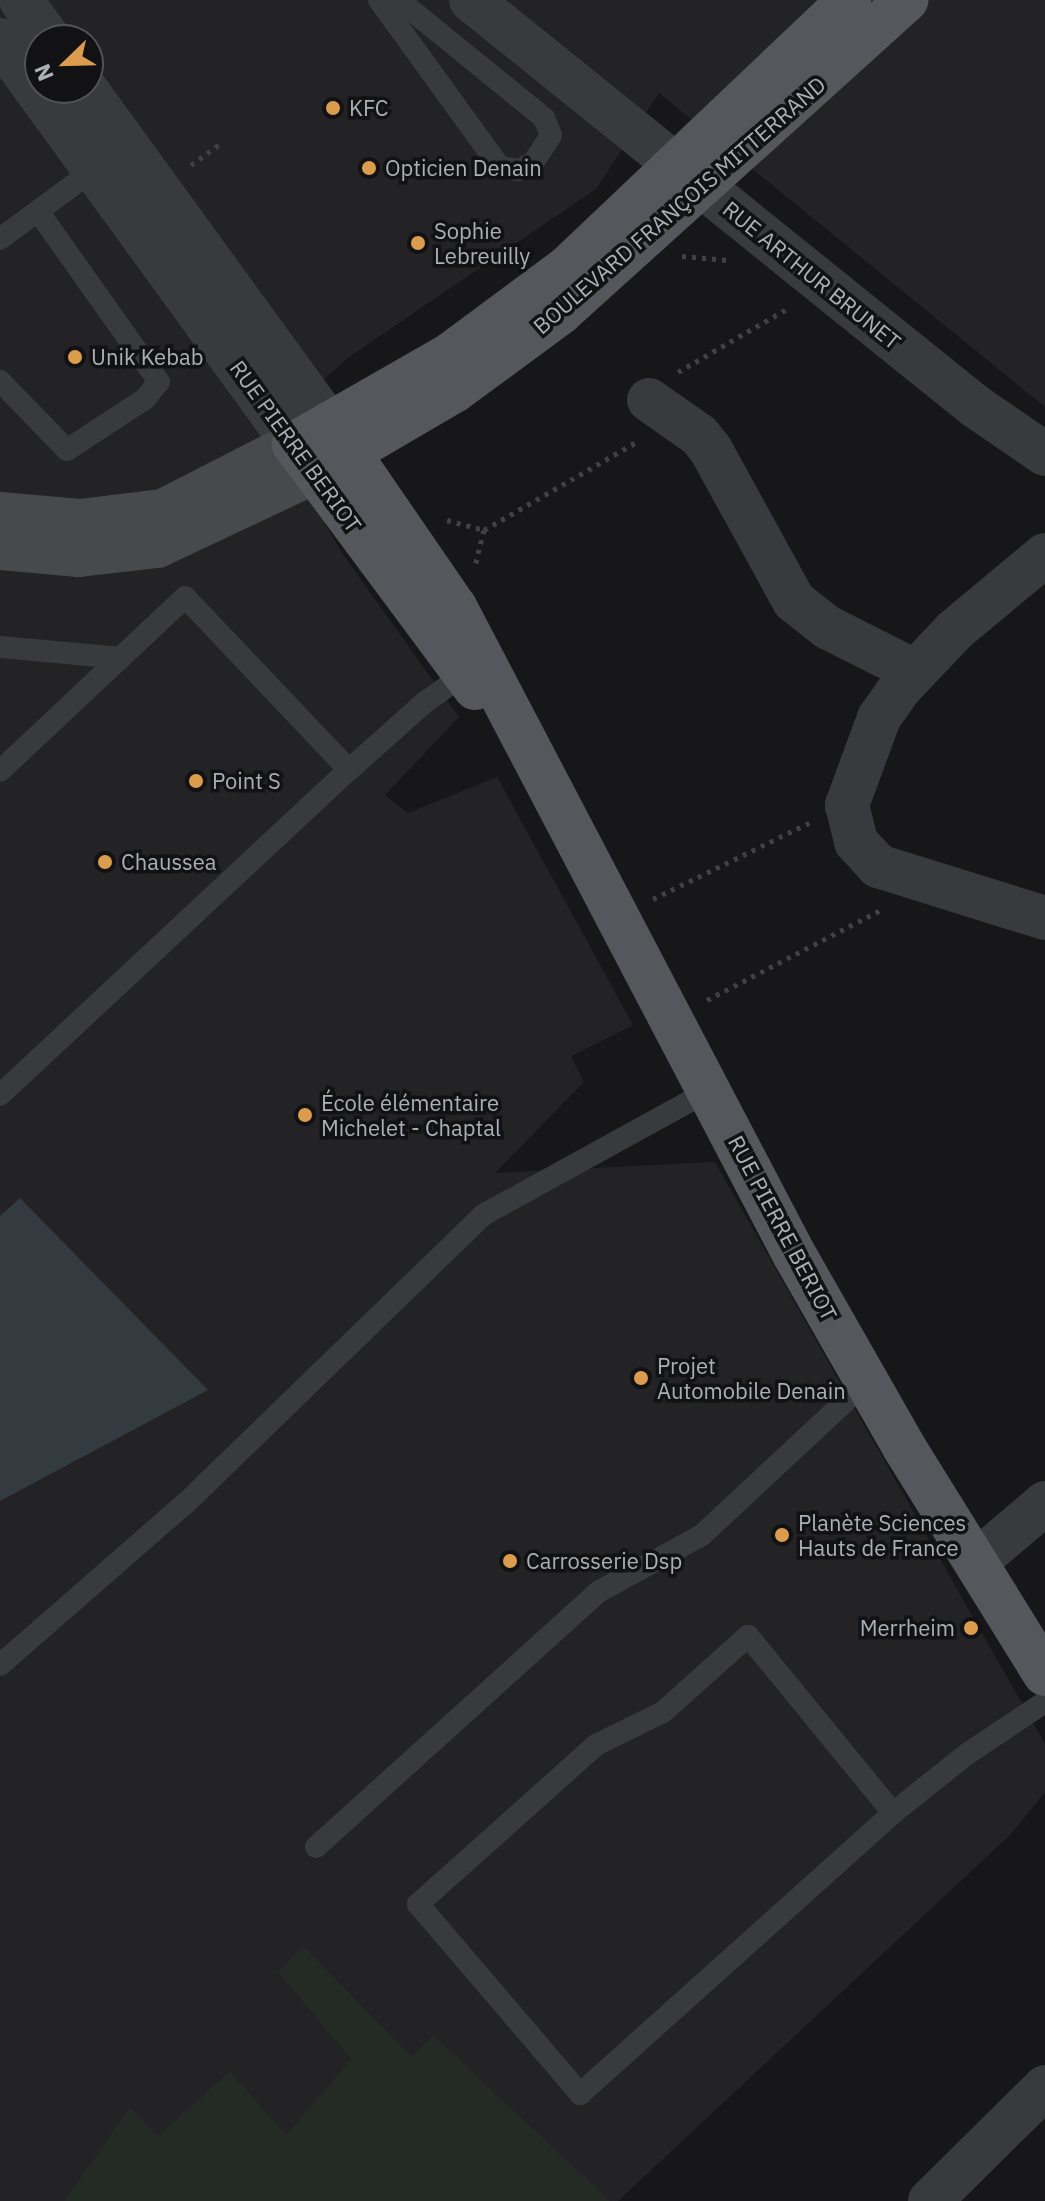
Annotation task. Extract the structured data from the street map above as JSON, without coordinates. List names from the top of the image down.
{
  "streets": {
    "main road": ["BOULEVARD FRANÇOIS MITTERRAND", "RUE PIERRE BERIOT"],
    "street": ["RUE ARTHUR BRUNET"]
  },
  "crossings": [
    ["BOULEVARD FRANÇOIS MITTERRAND", "RUE ARTHUR BRUNET"],
    ["BOULEVARD FRANÇOIS MITTERRAND", "RUE PIERRE BERIOT"]
  ],
  "places": [
    "KFC",
    "Opticien Denain",
    "Sophie Lebreuilly",
    "Unik Kebab",
    "Point S",
    "Chaussea",
    "École élémentaire Michelet - Chaptal",
    "Projet Automobile Denain",
    "Planète Sciences Hauts de France",
    "Carrosserie Dsp",
    "Merrheim"
  ],
  "north": "bottom left"
}
